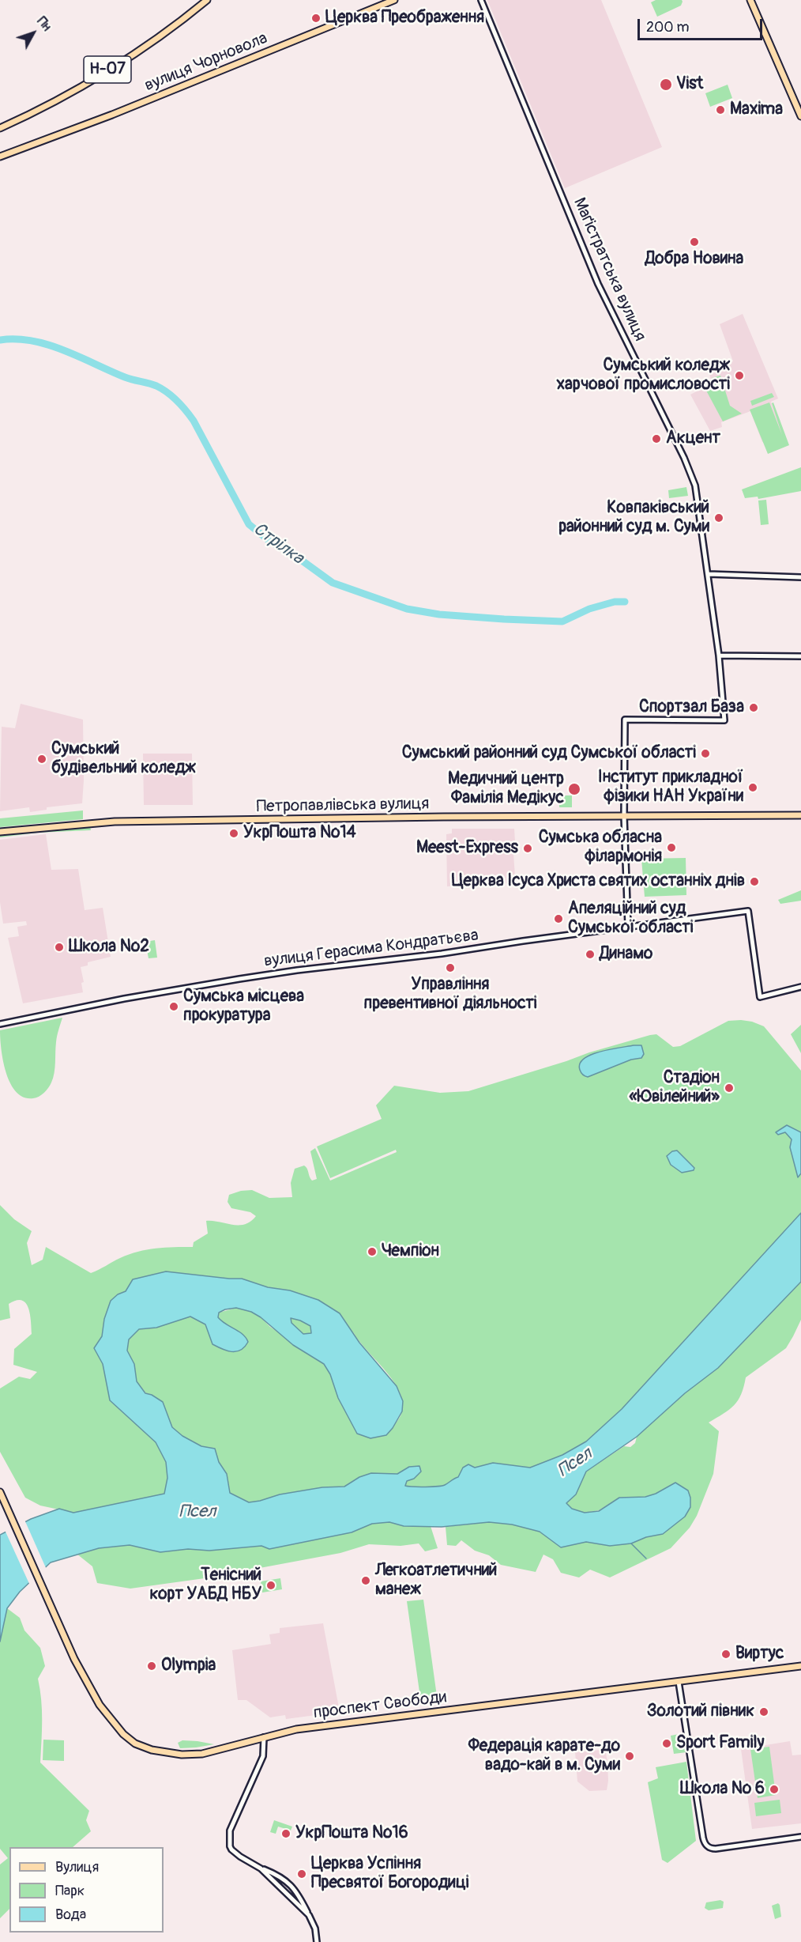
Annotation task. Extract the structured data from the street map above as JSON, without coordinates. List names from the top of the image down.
{
  "streets": {
    "main road": [
      "вулиця Чорновола",
      "Н-07",
      "Петропавлівська вулиця",
      "проспект Свободи"
    ],
    "street": ["Маґістратська вулиця", "вулиця Герасима Кондратьєва"]
  },
  "crossings": [
    ["Маґістратська вулиця", "Петропавлівська вулиця"]
  ],
  "water": ["Стрілка", "Псел"],
  "places": [
    "Церква Преображення",
    "Vist",
    "Maxima",
    "Добра Новина",
    "Сумський коледж харчової промисловості",
    "Акцент",
    "Ковпаківський районний суд м. Суми",
    "Спортзал База",
    "Сумський районний суд Сумської області",
    "Сумський будівельний коледж",
    "Інститут прикладної фізики НАН України",
    "Медичний центр Фамілія Медікус",
    "УкрПошта №14",
    "Сумська обласна філармонія",
    "Meest-Express",
    "Церква Ісуса Христа святих останніх днів",
    "Апеляційний суд Сумської області",
    "Школа №2",
    "Динамо",
    "Управління превентивної діяльності",
    "Сумська місцева прокуратура",
    "Стадіон «Ювілейний»",
    "Чемпіон",
    "Легкоатлетичний манеж",
    "Тенісний корт УАБД НБУ",
    "Виртус",
    "Olympia",
    "Золотий півник",
    "Sport Family",
    "Федерація карате-до вадо-кай в м. Суми",
    "Школа № 6",
    "УкрПошта №16",
    "Церква Успіння Пресвятої Богородиці"
  ],
  "legend": ["Вулиця", "Парк", "Вода"],
  "scale_bar": "200 m",
  "north": "top right"
}
